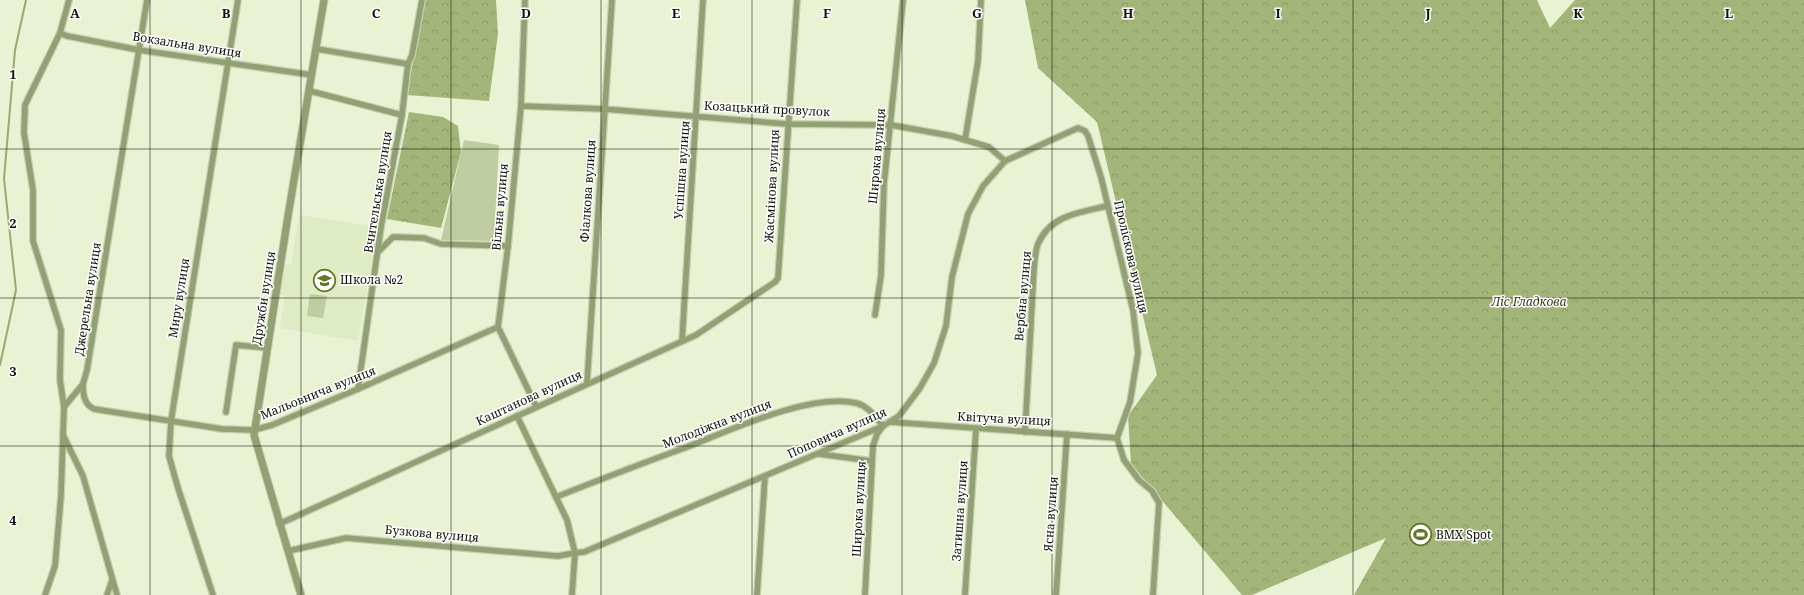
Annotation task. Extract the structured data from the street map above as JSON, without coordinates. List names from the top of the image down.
{
  "streets": {
    "street": [
      "Вокзальна вулиця",
      "Козацький провулок",
      "Широка вулиця",
      "Успішна вулиця",
      "Жасмінова вулиця",
      "Фіалкова вулиця",
      "Вчительська вулиця",
      "Вільна вулиця",
      "Проліскова вулиця",
      "Вербна вулиця",
      "Миру вулиця",
      "Дружби вулиця",
      "Джерельна вулиця",
      "Мальовнича вулиця",
      "Каштанова вулиця",
      "Квітуча вулиця",
      "Молодіжна вулиця",
      "Поповича вулиця",
      "Затишна вулиця",
      "Ясна вулиця",
      "Бузкова вулиця"
    ]
  },
  "crossings": [
    ["Вокзальна вулиця", "Миру вулиця"],
    ["Вокзальна вулиця", "Дружби вулиця"],
    ["Вокзальна вулиця", "Джерельна вулиця"],
    ["Козацький провулок", "Широка вулиця"],
    ["Козацький провулок", "Успішна вулиця"],
    ["Козацький провулок", "Жасмінова вулиця"],
    ["Козацький провулок", "Фіалкова вулиця"],
    ["Козацький провулок", "Вільна вулиця"],
    ["Козацький провулок", "Поповича вулиця"],
    ["Широка вулиця", "Молодіжна вулиця"],
    ["Широка вулиця", "Поповича вулиця"],
    ["Успішна вулиця", "Каштанова вулиця"],
    ["Жасмінова вулиця", "Каштанова вулиця"],
    ["Фіалкова вулиця", "Каштанова вулиця"],
    ["Вчительська вулиця", "Мальовнича вулиця"],
    ["Вільна вулиця", "Мальовнича вулиця"],
    ["Проліскова вулиця", "Вербна вулиця"],
    ["Проліскова вулиця", "Квітуча вулиця"],
    ["Проліскова вулиця", "Поповича вулиця"],
    ["Вербна вулиця", "Квітуча вулиця"],
    ["Миру вулиця", "Мальовнича вулиця"],
    ["Дружби вулиця", "Мальовнича вулиця"],
    ["Дружби вулиця", "Каштанова вулиця"],
    ["Дружби вулиця", "Бузкова вулиця"],
    ["Джерельна вулиця", "Мальовнича вулиця"],
    ["Квітуча вулиця", "Поповича вулиця"],
    ["Квітуча вулиця", "Затишна вулиця"],
    ["Квітуча вулиця", "Ясна вулиця"],
    ["Молодіжна вулиця", "Поповича вулиця"],
    ["Поповича вулиця", "Бузкова вулиця"]
  ],
  "parks": ["Ліс Гладкова"],
  "places": {
    "school or university": ["Школа №2"],
    "sports": ["BMX Spot"]
  },
  "grid": {
    "columns": [
      "A",
      "B",
      "C",
      "D",
      "E",
      "F",
      "G",
      "H",
      "I",
      "J",
      "K",
      "L"
    ],
    "rows": [
      "1",
      "2",
      "3",
      "4"
    ]
  }
}
